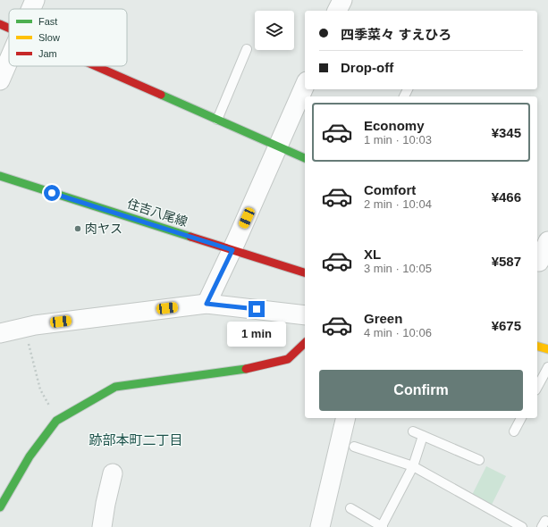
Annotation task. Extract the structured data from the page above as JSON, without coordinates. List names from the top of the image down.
{
  "streets": {
    "street": ["住吉八尾線"]
  },
  "districts": ["跡部本町二丁目"],
  "places": ["肉ヤス"],
  "legend": ["Fast", "Slow", "Jam"],
  "page": {
    "banner": ["四季菜々 すえひろ", "Drop-off"],
    "list": [
      {
        "name": "Economy",
        "note": "1 min · 10:03",
        "value": "¥345"
      },
      {
        "name": "Comfort",
        "note": "2 min · 10:04",
        "value": "¥466"
      },
      {
        "name": "XL",
        "note": "3 min · 10:05",
        "value": "¥587"
      },
      {
        "name": "Green",
        "note": "4 min · 10:06",
        "value": "¥675"
      }
    ],
    "bubble": "1 min",
    "buttons": "Confirm"
  }
}
